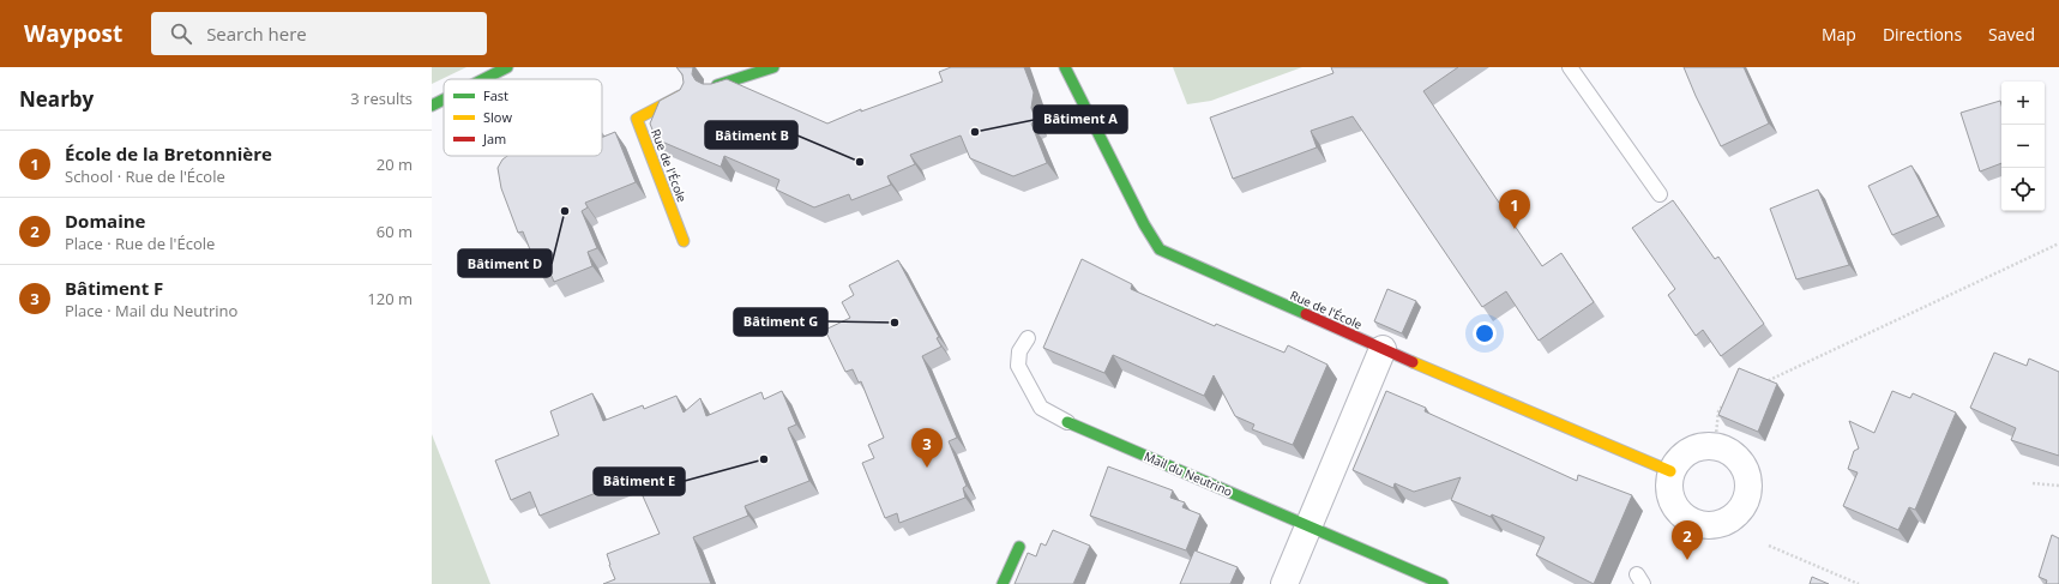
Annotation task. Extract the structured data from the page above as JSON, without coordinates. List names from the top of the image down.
{
  "streets": {
    "street": ["Rue de l'École", "Mail du Neutrino"]
  },
  "places": [
    "Bâtiment A",
    "Bâtiment B",
    "Bâtiment D",
    "Bâtiment G",
    "Bâtiment E"
  ],
  "legend": ["Fast", "Slow", "Jam"],
  "page": {
    "header": "Waypost",
    "search": "Search here",
    "nav": ["Map", "Directions", "Saved"],
    "heading": ["Nearby", "3 results"],
    "map_buttons": ["+", "−"],
    "list": [
      {
        "mark": "1",
        "name": "École de la Bretonnière",
        "note": "School · Rue de l'École",
        "value": "20 m"
      },
      {
        "mark": "2",
        "name": "Domaine",
        "note": "Place · Rue de l'École",
        "value": "60 m"
      },
      {
        "mark": "3",
        "name": "Bâtiment F",
        "note": "Place · Mail du Neutrino",
        "value": "120 m"
      }
    ],
    "pins": ["1", "3", "2"]
  }
}
